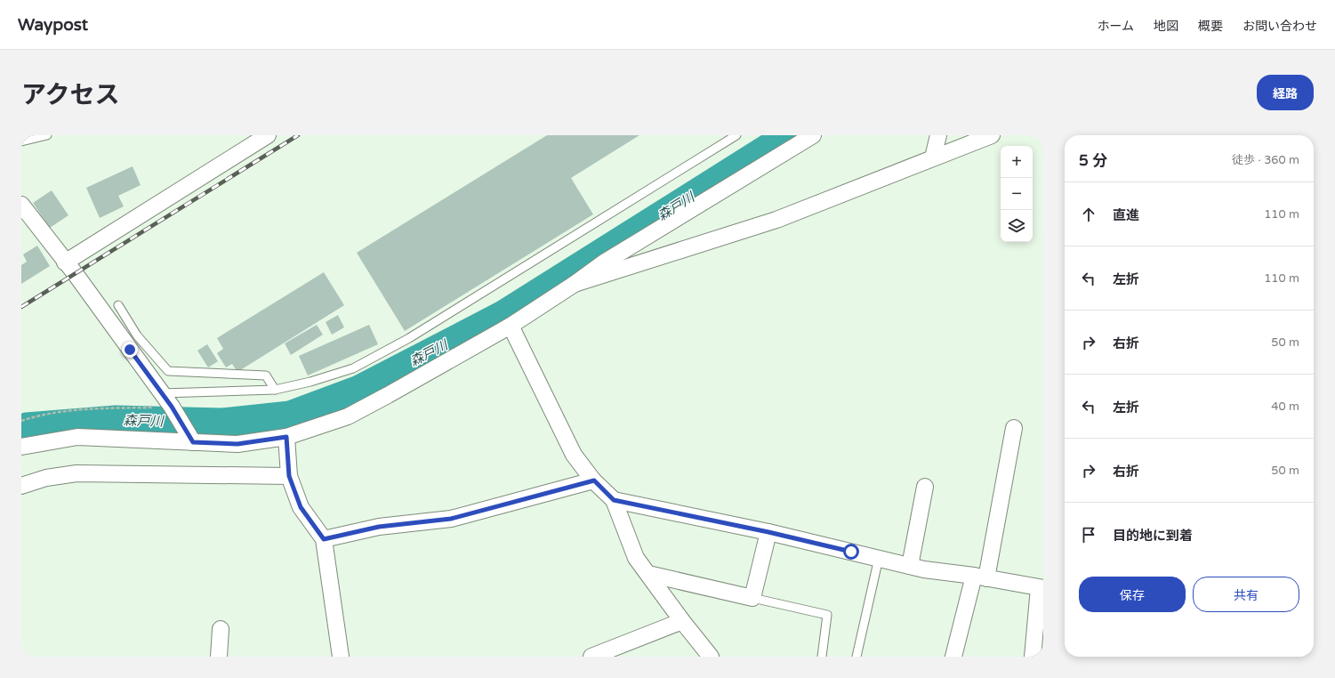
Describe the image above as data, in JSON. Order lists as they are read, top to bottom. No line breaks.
{"water":["森戸川"],"page":{"header":"Waypost","nav":["ホーム","地図","概要","お問い合わせ"],"title":"アクセス","buttons":["経路",["保存","共有"]],"heading":["5 分","徒歩 · 360 m"],"map_buttons":["+","−"],"list":[["直進","110 m"],["左折","110 m"],["右折","50 m"],["左折","40 m"],["右折","50 m"],"目的地に到着"]}}
